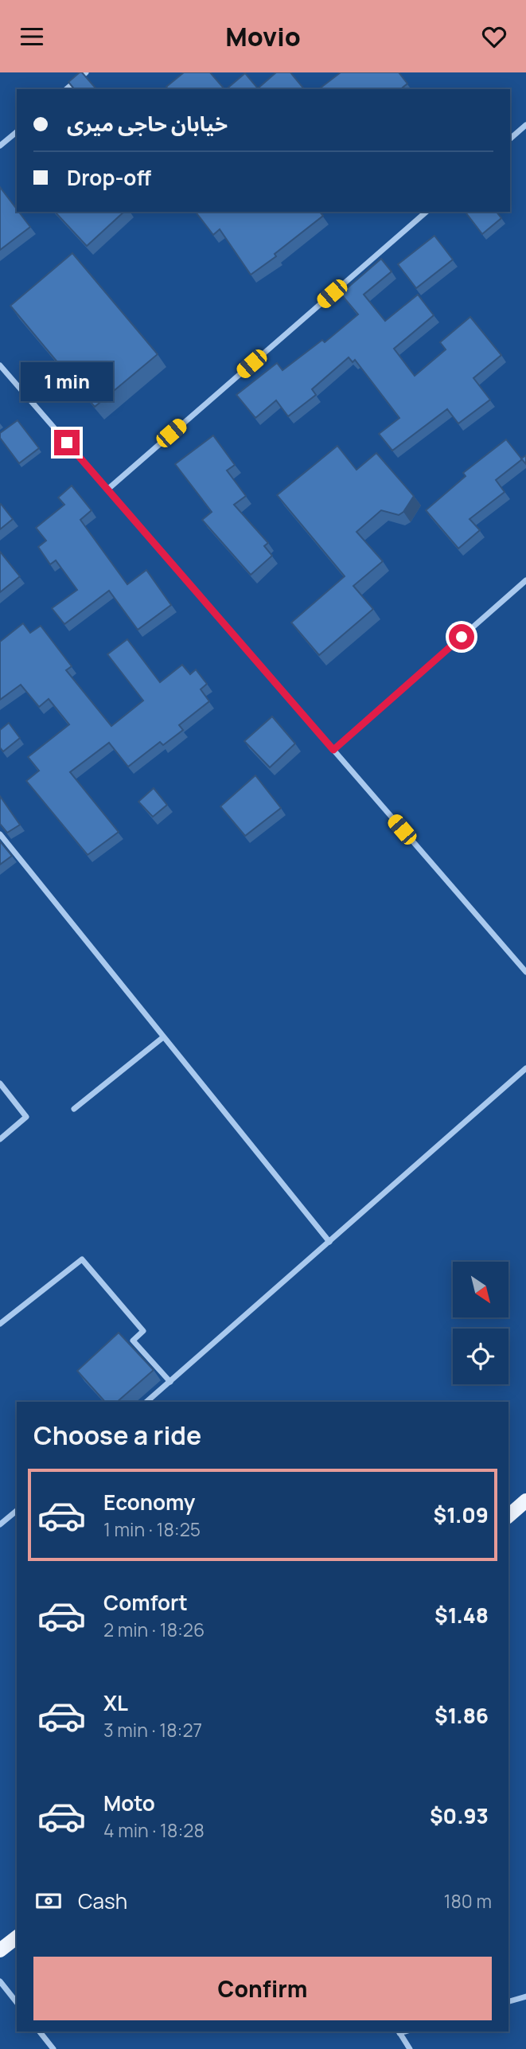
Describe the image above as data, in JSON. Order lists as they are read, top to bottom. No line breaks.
{"north":"bottom right","page":{"header":"Movio","banner":["خیابان حاجی میری","Drop-off"],"bubble":"1 min","heading":"Choose a ride","list":[{"name":"Economy","note":"1 min · 18:25","value":"$1.09"},{"name":"Comfort","note":"2 min · 18:26","value":"$1.48"},{"name":"XL","note":"3 min · 18:27","value":"$1.86"},{"name":"Moto","note":"4 min · 18:28","value":"$0.93"}],"pay":["Cash","180 m"],"buttons":"Confirm"}}
